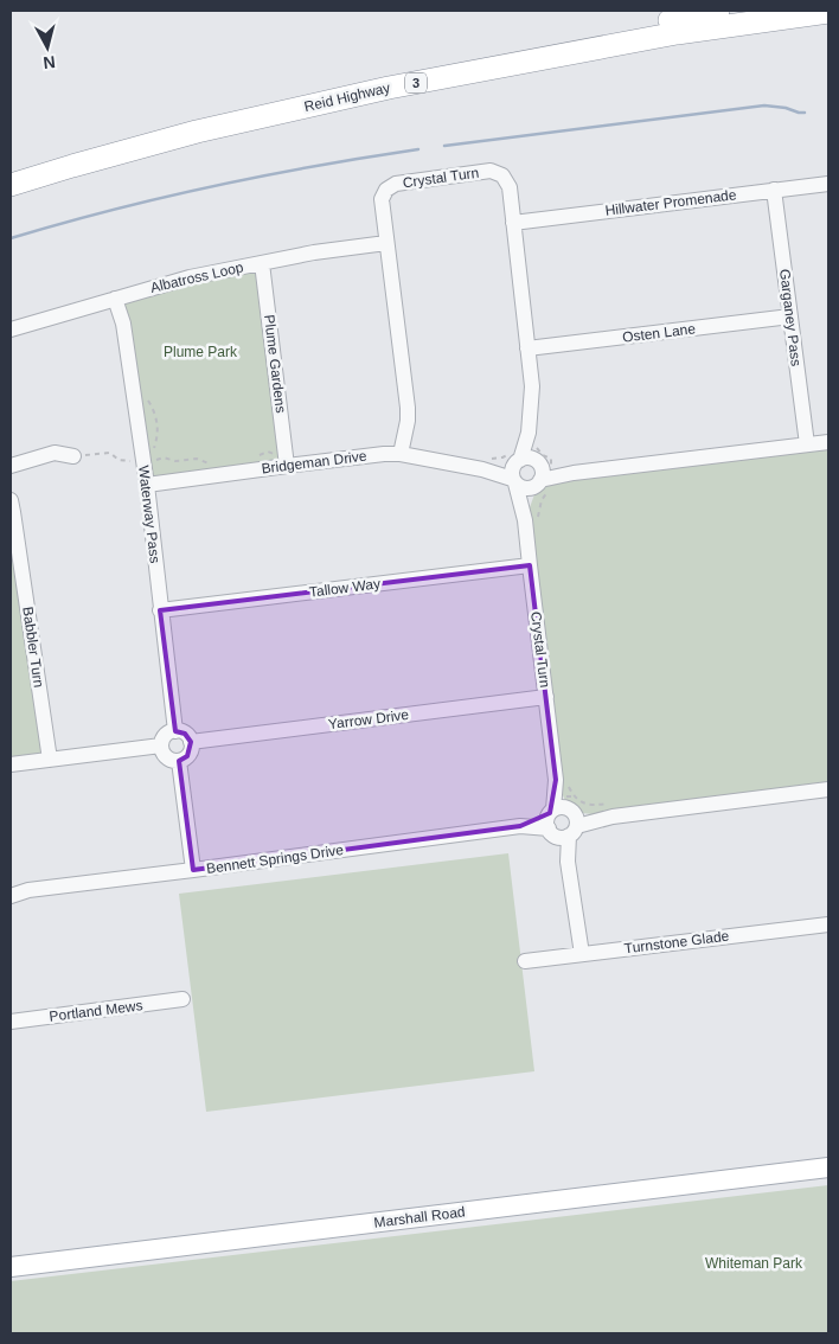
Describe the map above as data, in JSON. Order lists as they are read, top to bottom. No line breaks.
{"streets":{"highway":["3","Reid Highway"],"main road":["Marshall Road"],"street":["Crystal Turn","Hillwater Promenade","Albatross Loop","Garganey Pass","Osten Lane","Plume Gardens","Bridgeman Drive","Waterway Pass","Tallow Way","Babbler Turn","Yarrow Drive","Bennett Springs Drive","Turnstone Glade","Portland Mews"]},"crossings":[["Crystal Turn","Hillwater Promenade"],["Crystal Turn","Albatross Loop"],["Crystal Turn","Osten Lane"],["Crystal Turn","Bridgeman Drive"],["Crystal Turn","Tallow Way"],["Crystal Turn","Yarrow Drive"],["Crystal Turn","Bennett Springs Drive"],["Hillwater Promenade","Garganey Pass"],["Albatross Loop","Plume Gardens"],["Albatross Loop","Waterway Pass"],["Garganey Pass","Osten Lane"],["Garganey Pass","Bridgeman Drive"],["Plume Gardens","Bridgeman Drive"],["Bridgeman Drive","Waterway Pass"],["Waterway Pass","Tallow Way"],["Waterway Pass","Yarrow Drive"]],"parks":["Plume Park","Whiteman Park"],"north":"bottom"}
